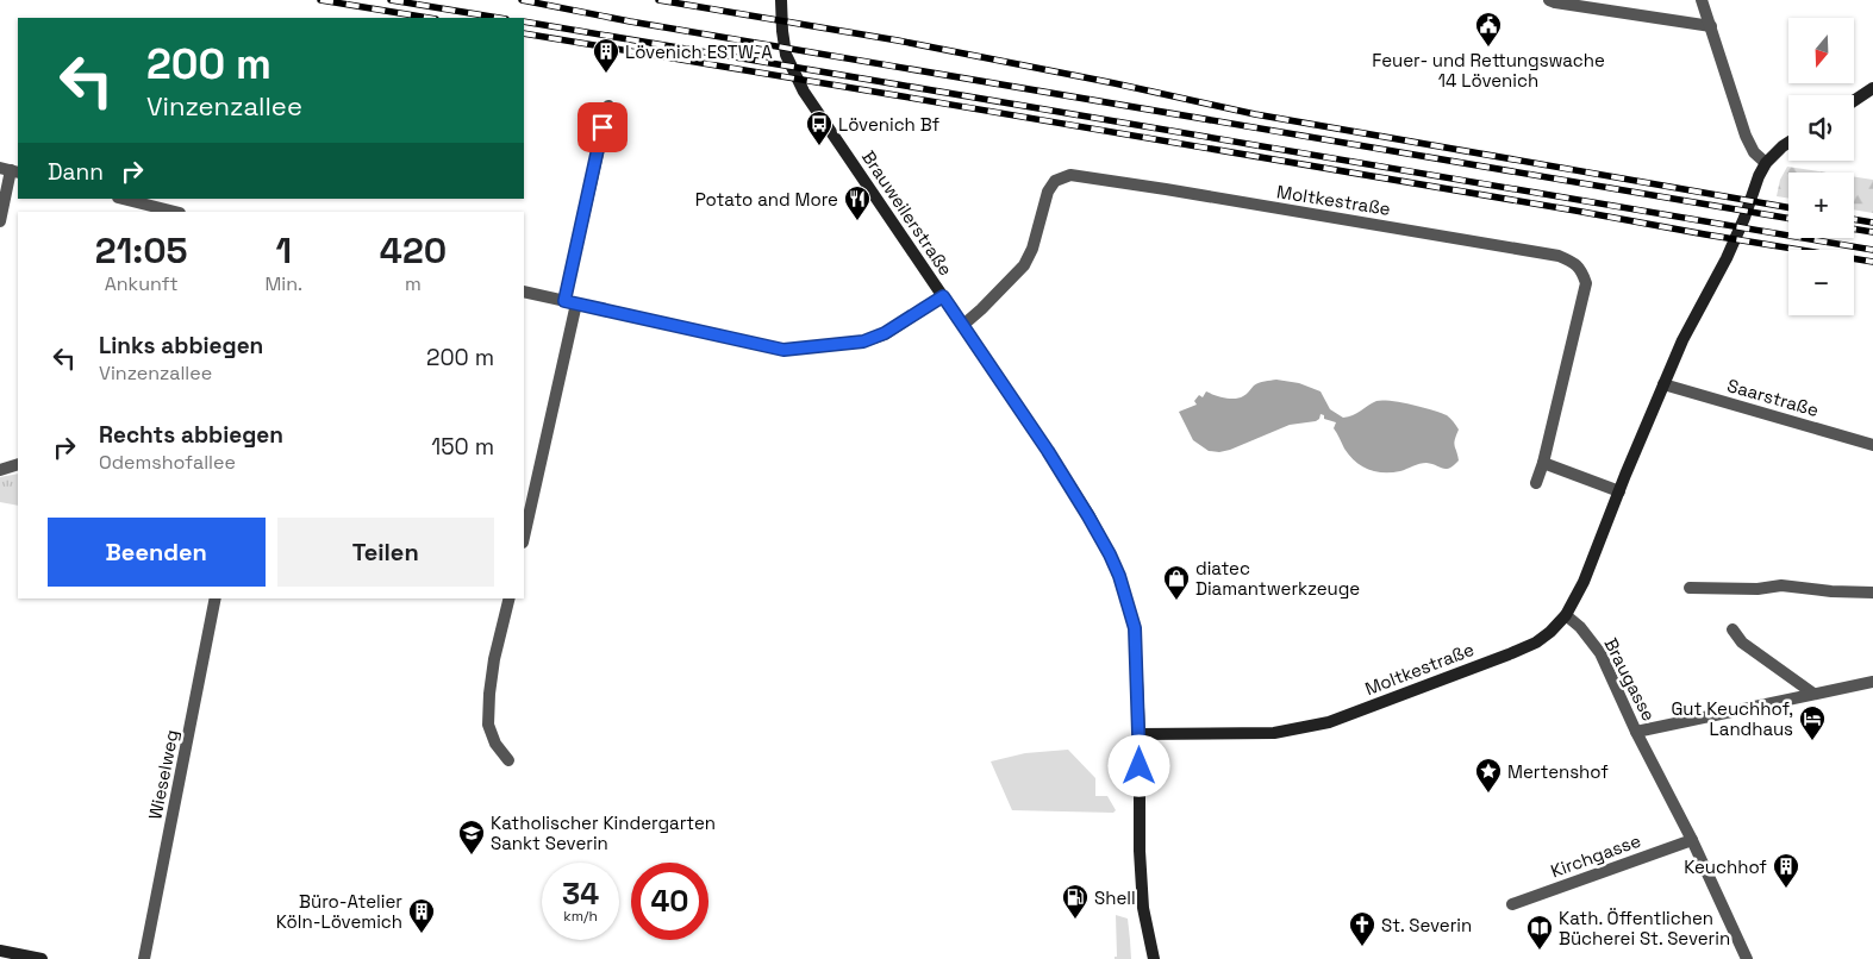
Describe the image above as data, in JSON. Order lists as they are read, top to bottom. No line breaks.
{"streets":{"street":["Moltkestraße","Brauweilerstraße","Saarstraße","Braugasse","Wieselweg","Kirchgasse"]},"crossings":[["Moltkestraße","Brauweilerstraße"],["Moltkestraße","Saarstraße"],["Moltkestraße","Braugasse"],["Braugasse","Kirchgasse"]],"places":{"public building":["Feuer- und Rettungswache 14 Lövenich"],"building":["Lövenich ESTW-A","Keuchhof","Büro-Atelier Köln-Lövemich"],"bus stop":["Lövenich Bf"],"restaurant":["Potato and More"],"shop":["diatec Diamantwerkzeuge"],"hotel":["Gut Keuchhof, Landhaus"],"place":["Mertenshof"],"school or university":["Katholischer Kindergarten Sankt Severin"],"fuel station":["Shell"],"church":["St. Severin"],"library":["Kath. Öffentlichen Bücherei St. Severin"]},"north":"bottom","page":{"map_buttons":["+","−"],"turn":["200 m","Vinzenzallee"],"then":"Dann","eta":["21:05","Ankunft","1","Min.","420","m"],"list":[{"name":"Links abbiegen","note":"Vinzenzallee","value":"200 m"},{"name":"Rechts abbiegen","note":"Odemshofallee","value":"150 m"}],"buttons":["Beenden","Teilen"],"speed":"34 km/h","limit":"40"}}
